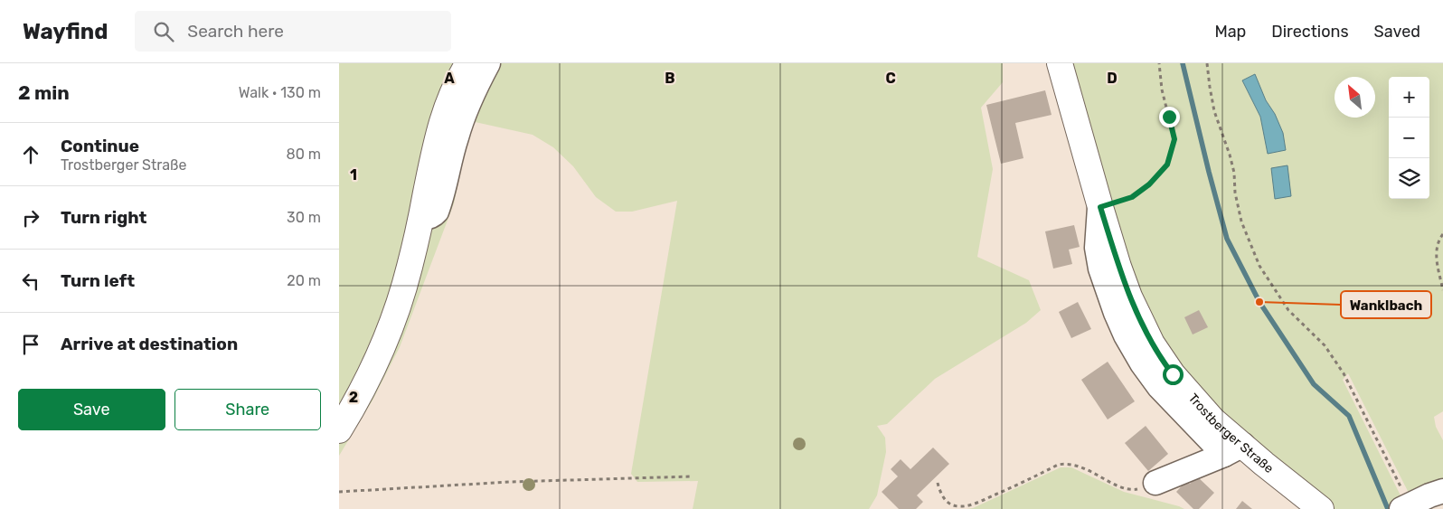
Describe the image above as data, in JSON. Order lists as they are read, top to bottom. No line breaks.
{"streets":{"main road":["Trostberger Straße"]},"places":["Wanklbach"],"north":"top left","page":{"header":"Wayfind","search":"Search here","nav":["Map","Directions","Saved"],"heading":["2 min","Walk · 130 m"],"map_buttons":["+","−"],"list":[["Continue","Trostberger Straße","80 m"],["Turn right","30 m"],["Turn left","20 m"],"Arrive at destination"],"buttons":["Save","Share"]},"grid":{"columns":["A","B","C","D"],"rows":["1","2"]}}
